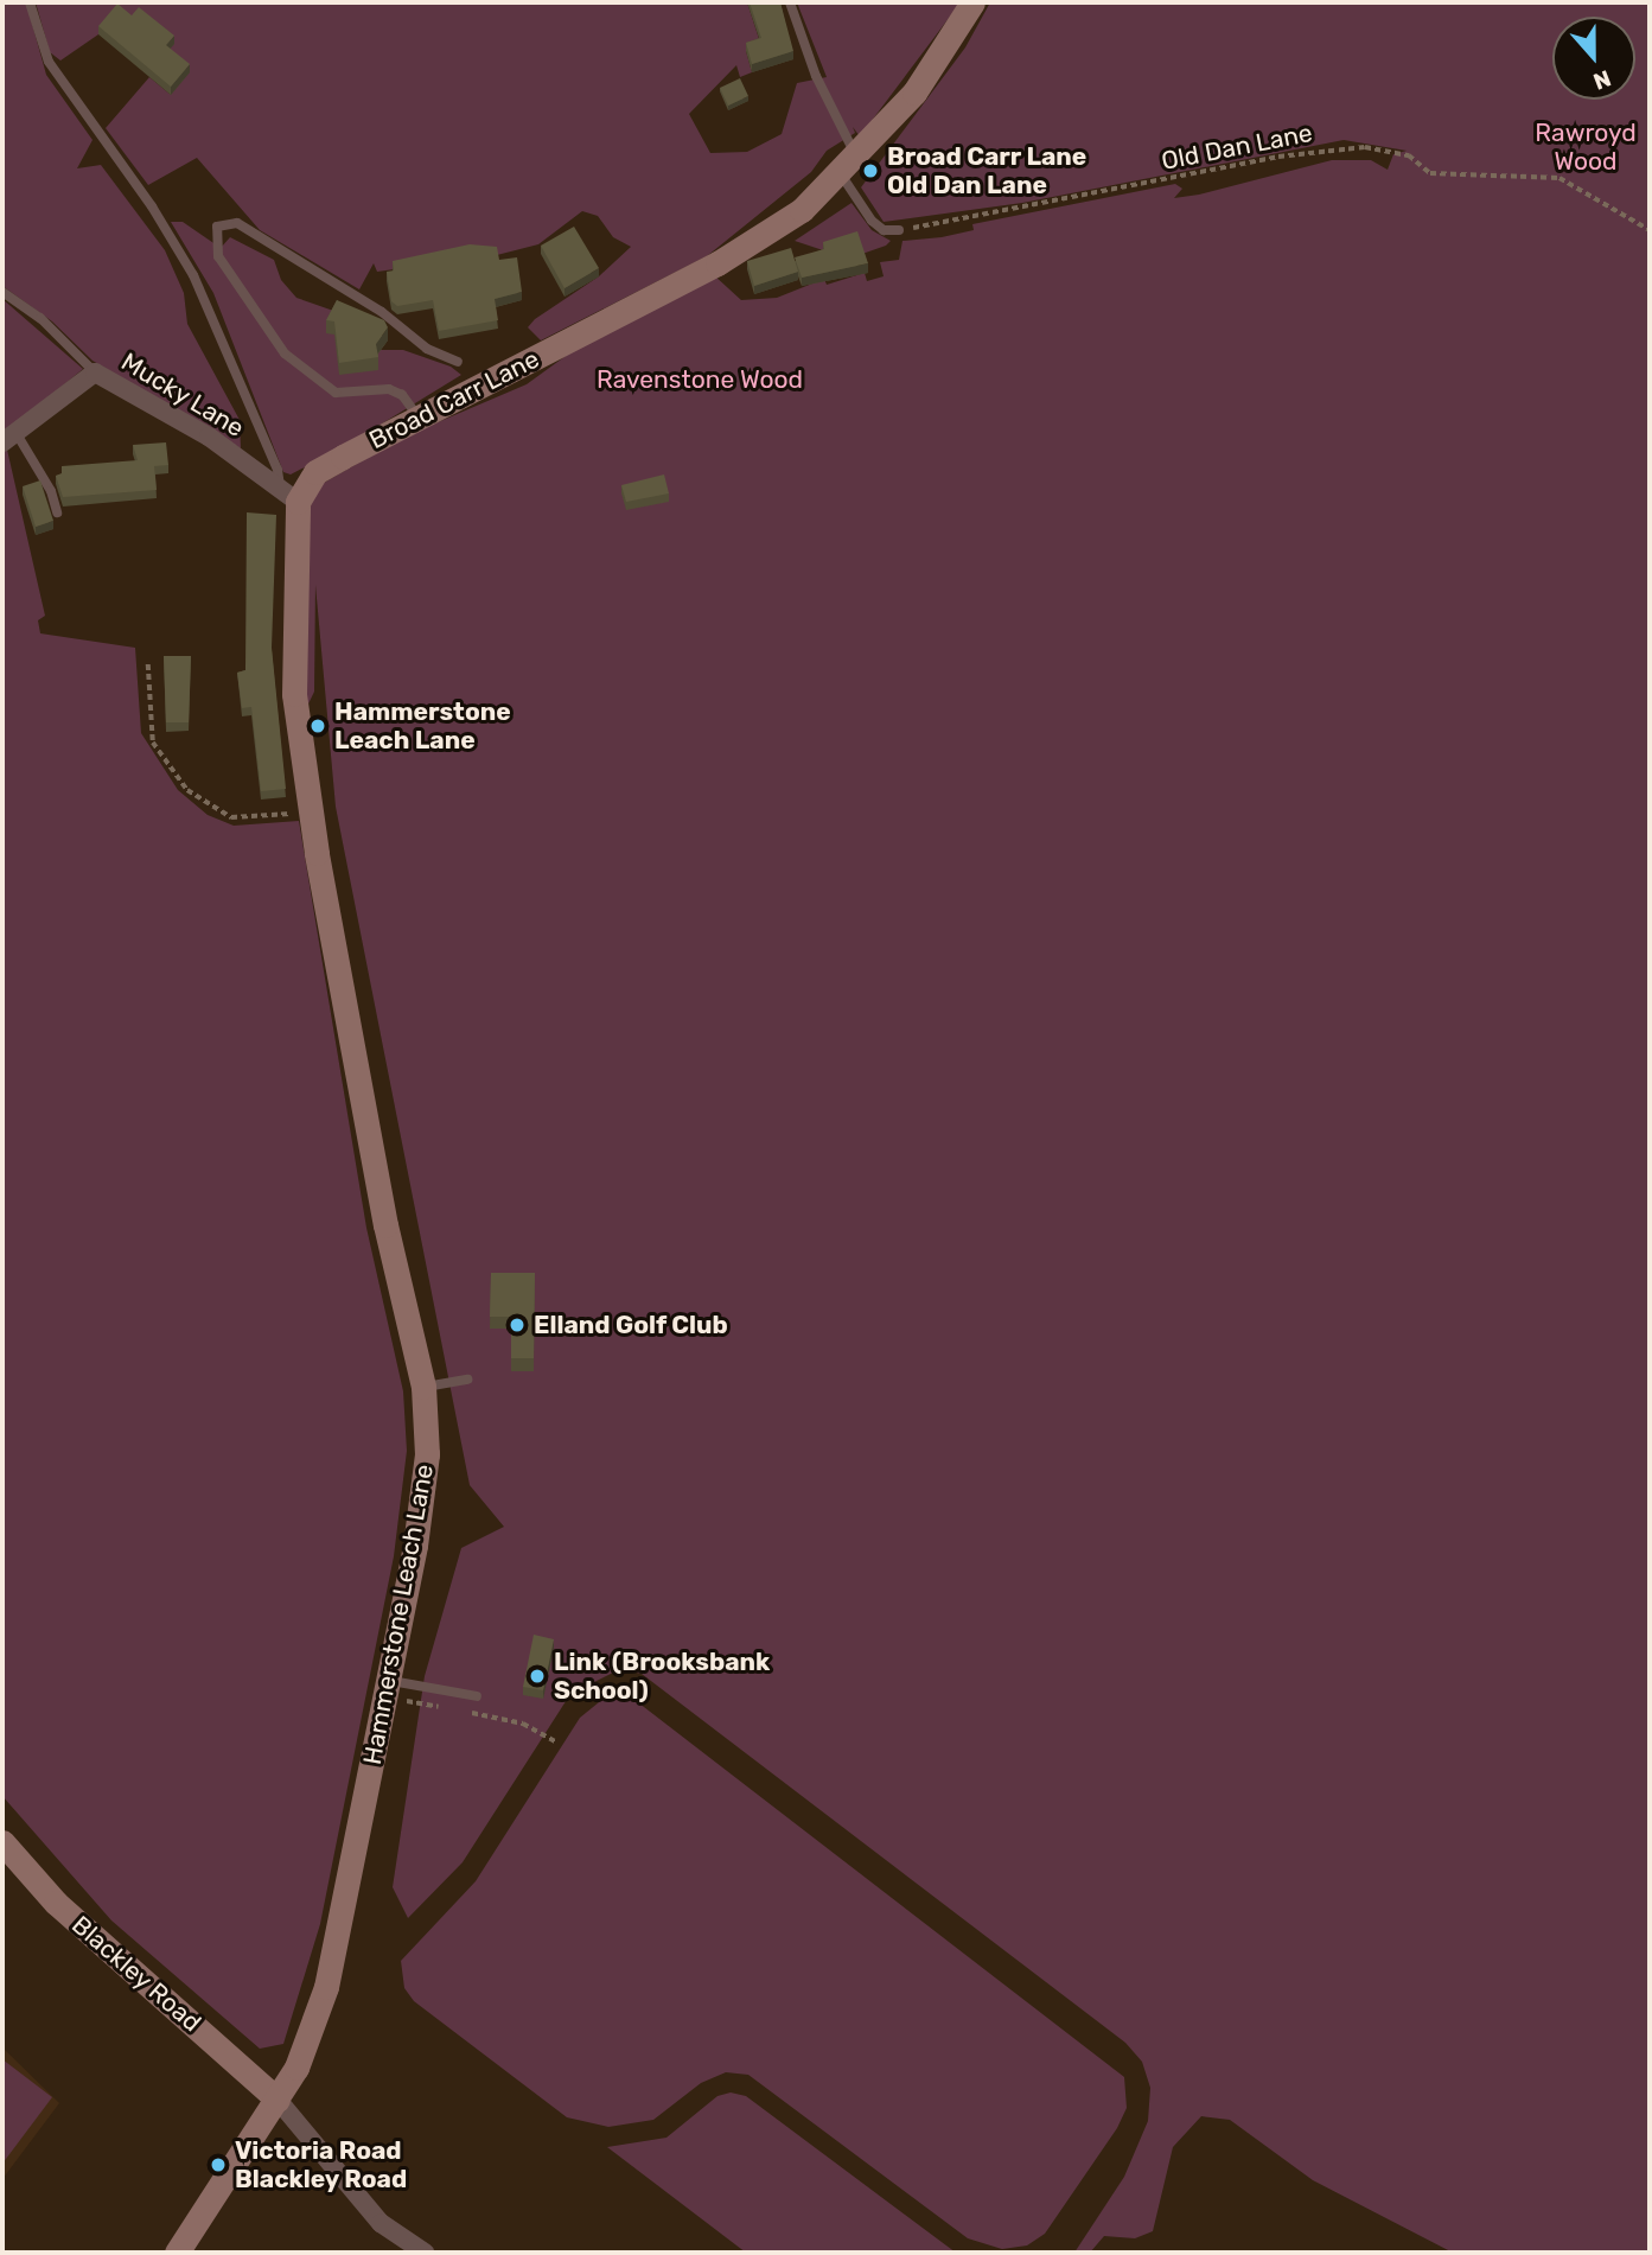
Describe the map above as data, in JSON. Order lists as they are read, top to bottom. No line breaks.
{"streets":{"street":["Mucky Lane","Broad Carr Lane","Hammerstone Leach Lane","Blackley Road"],"path":["Old Dan Lane"]},"crossings":[["Mucky Lane","Broad Carr Lane"],["Hammerstone Leach Lane","Blackley Road"]],"parks":["Rawroyd Wood","Ravenstone Wood"],"places":["Broad Carr Lane Old Dan Lane","Hammerstone Leach Lane","Elland Golf Club","Link (Brooksbank School)","Victoria Road Blackley Road"],"north":"bottom"}
